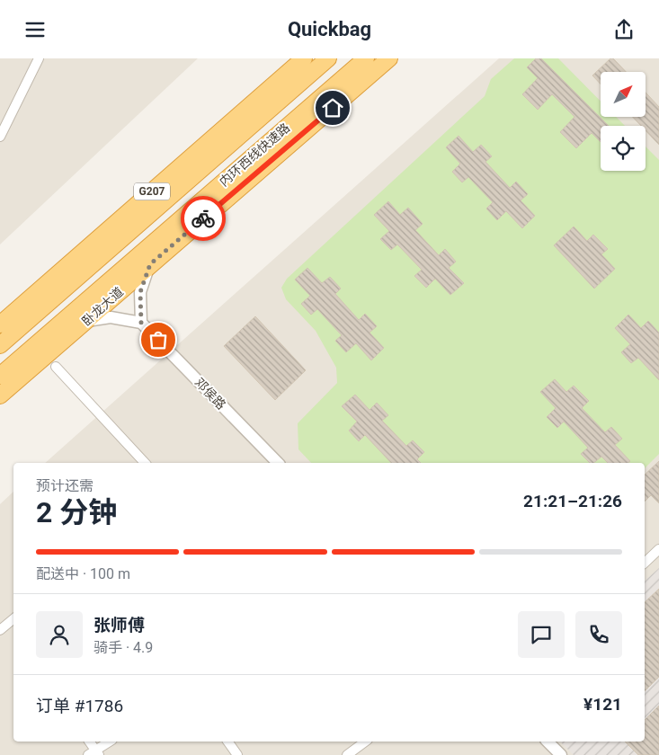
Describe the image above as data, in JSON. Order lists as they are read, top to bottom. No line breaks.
{"streets":{"highway":["内环西线快速路","G207","卧龙大道"],"street":["邓侯路"]},"north":"top right","page":{"header":"Quickbag","heading":["2 分钟","预计还需","21:21–21:26"],"panel":["张师傅","骑手 · 4.9","订单 #1786","¥121"],"bar":"配送中 · 100 m"}}
